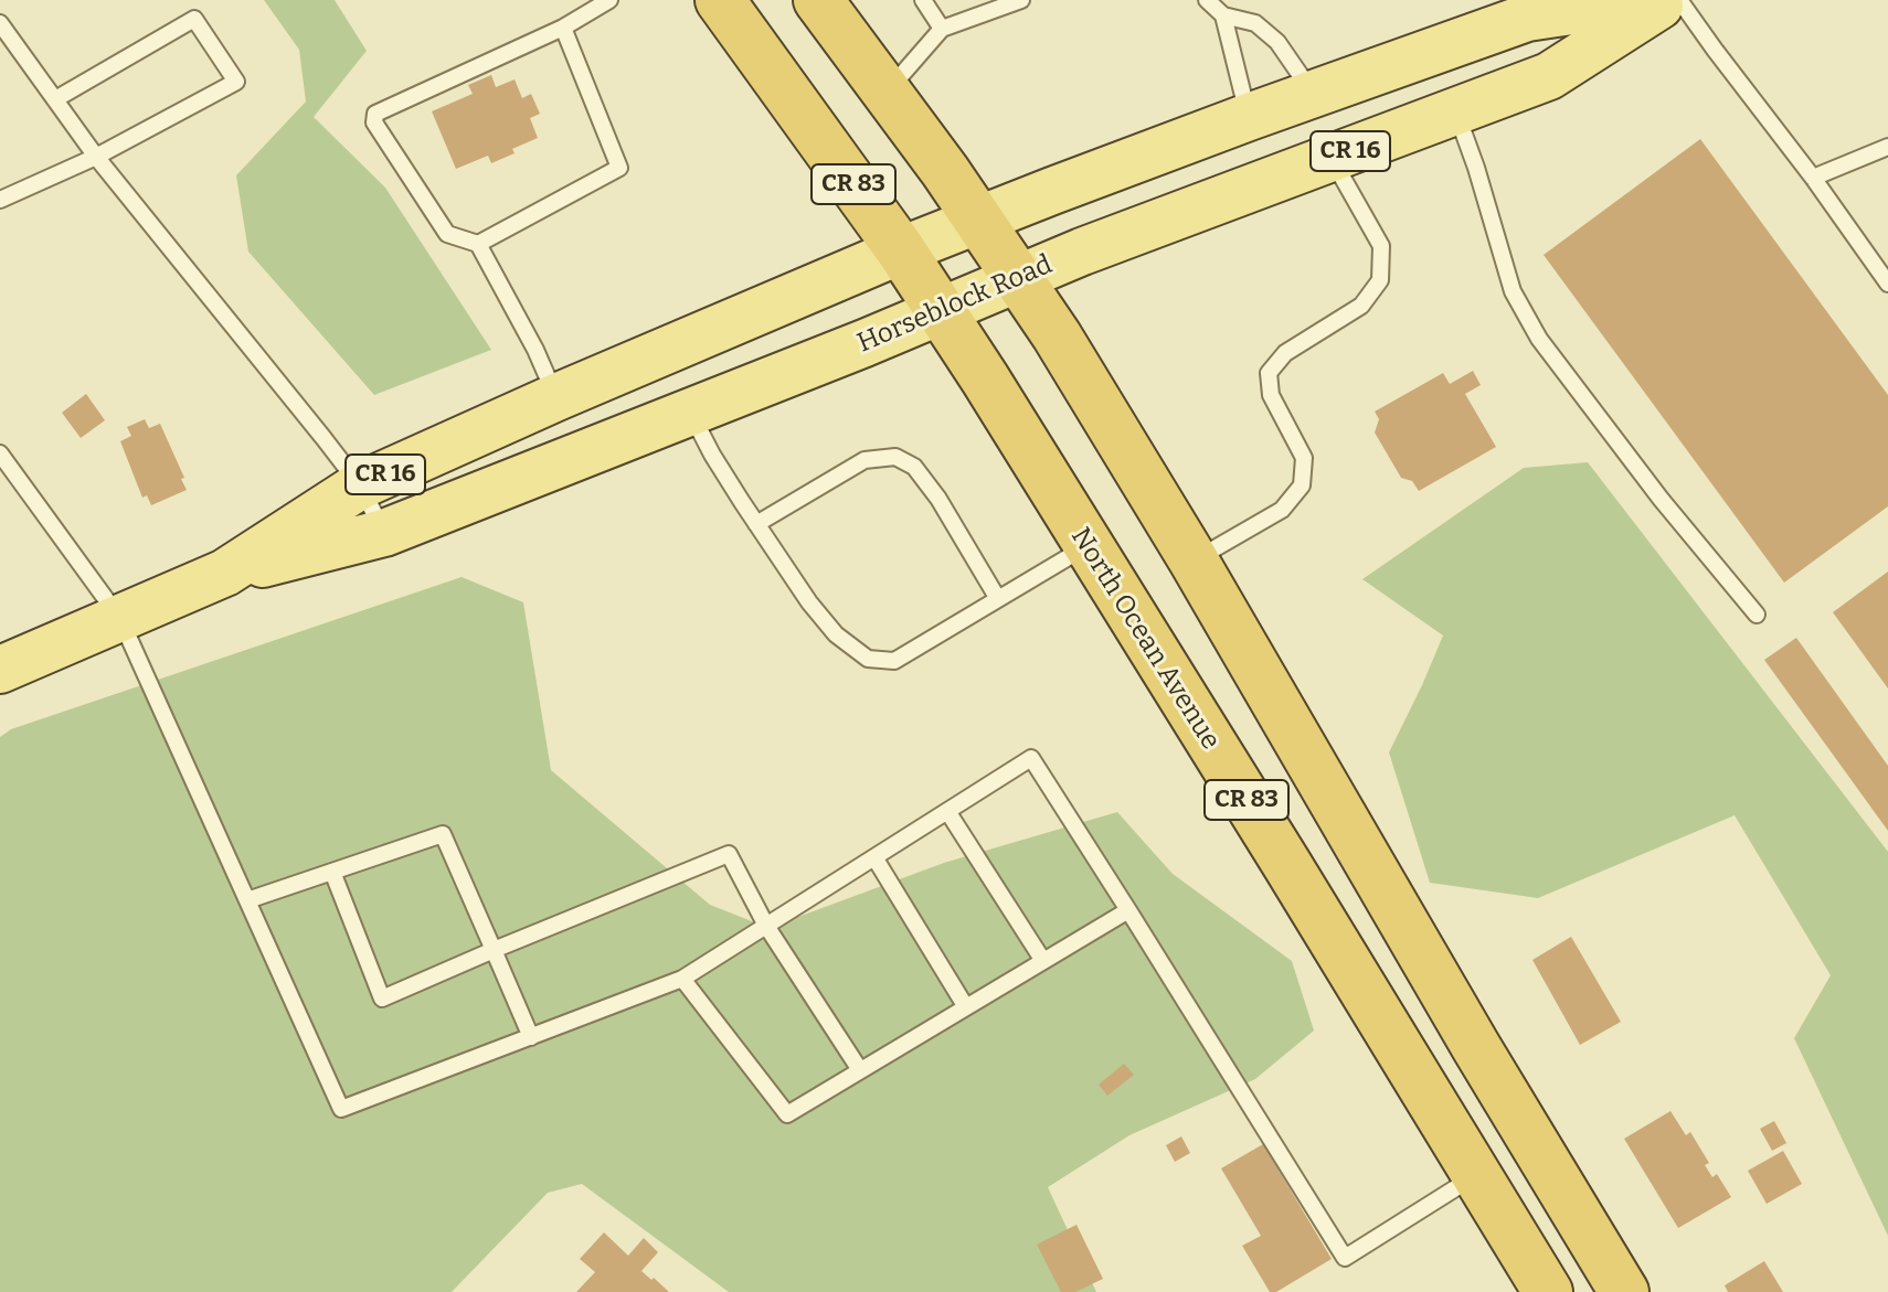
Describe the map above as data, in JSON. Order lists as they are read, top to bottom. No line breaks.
{"streets":{"highway":["CR 83","North Ocean Avenue"],"main road":["CR 16","Horseblock Road"]},"crossings":[["CR 83","Horseblock Road"],["Horseblock Road","North Ocean Avenue"]]}
